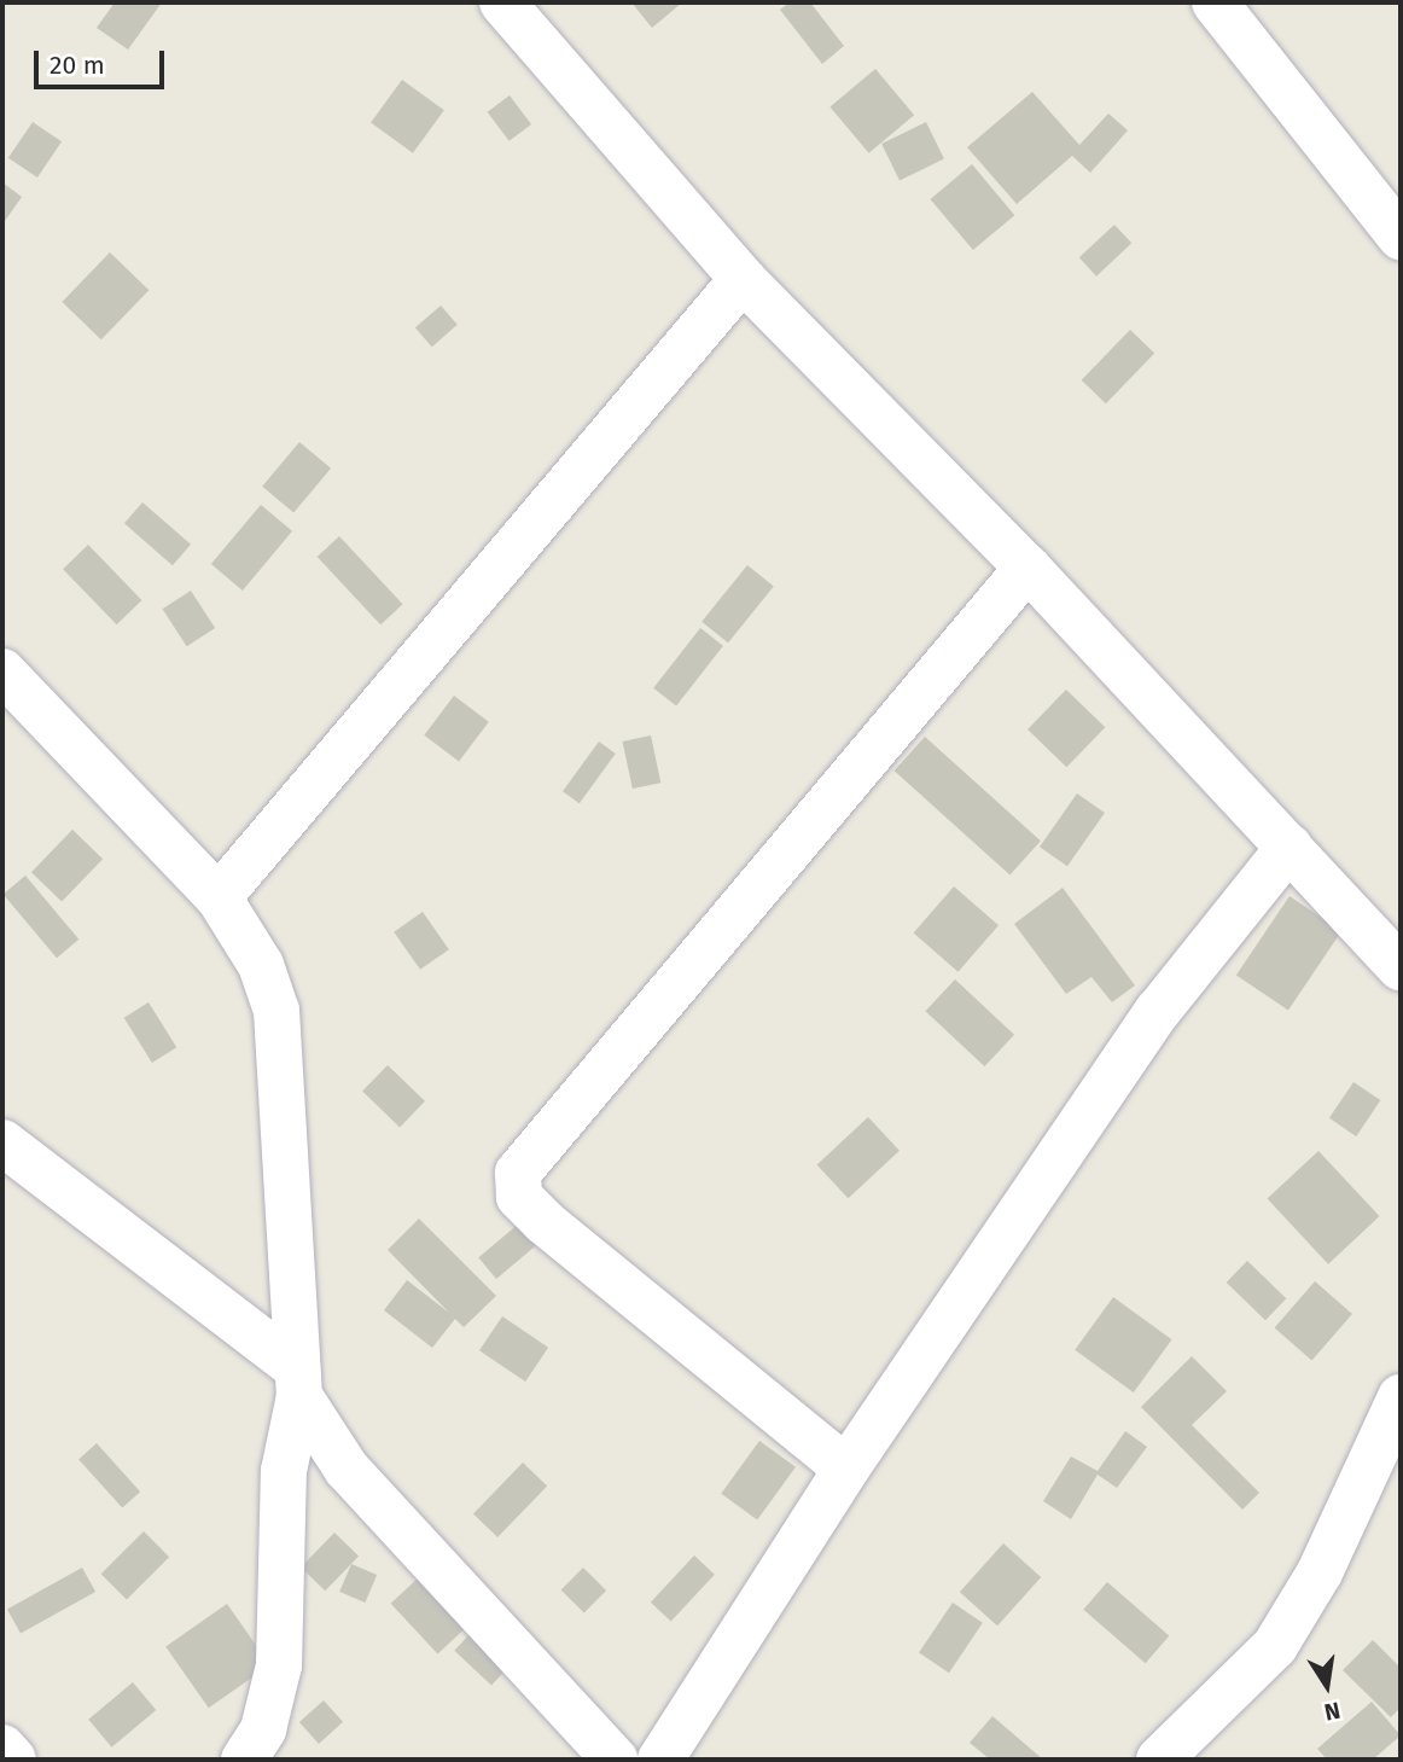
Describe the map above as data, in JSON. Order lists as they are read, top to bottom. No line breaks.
{"scale_bar":"20 m","north":"bottom"}
